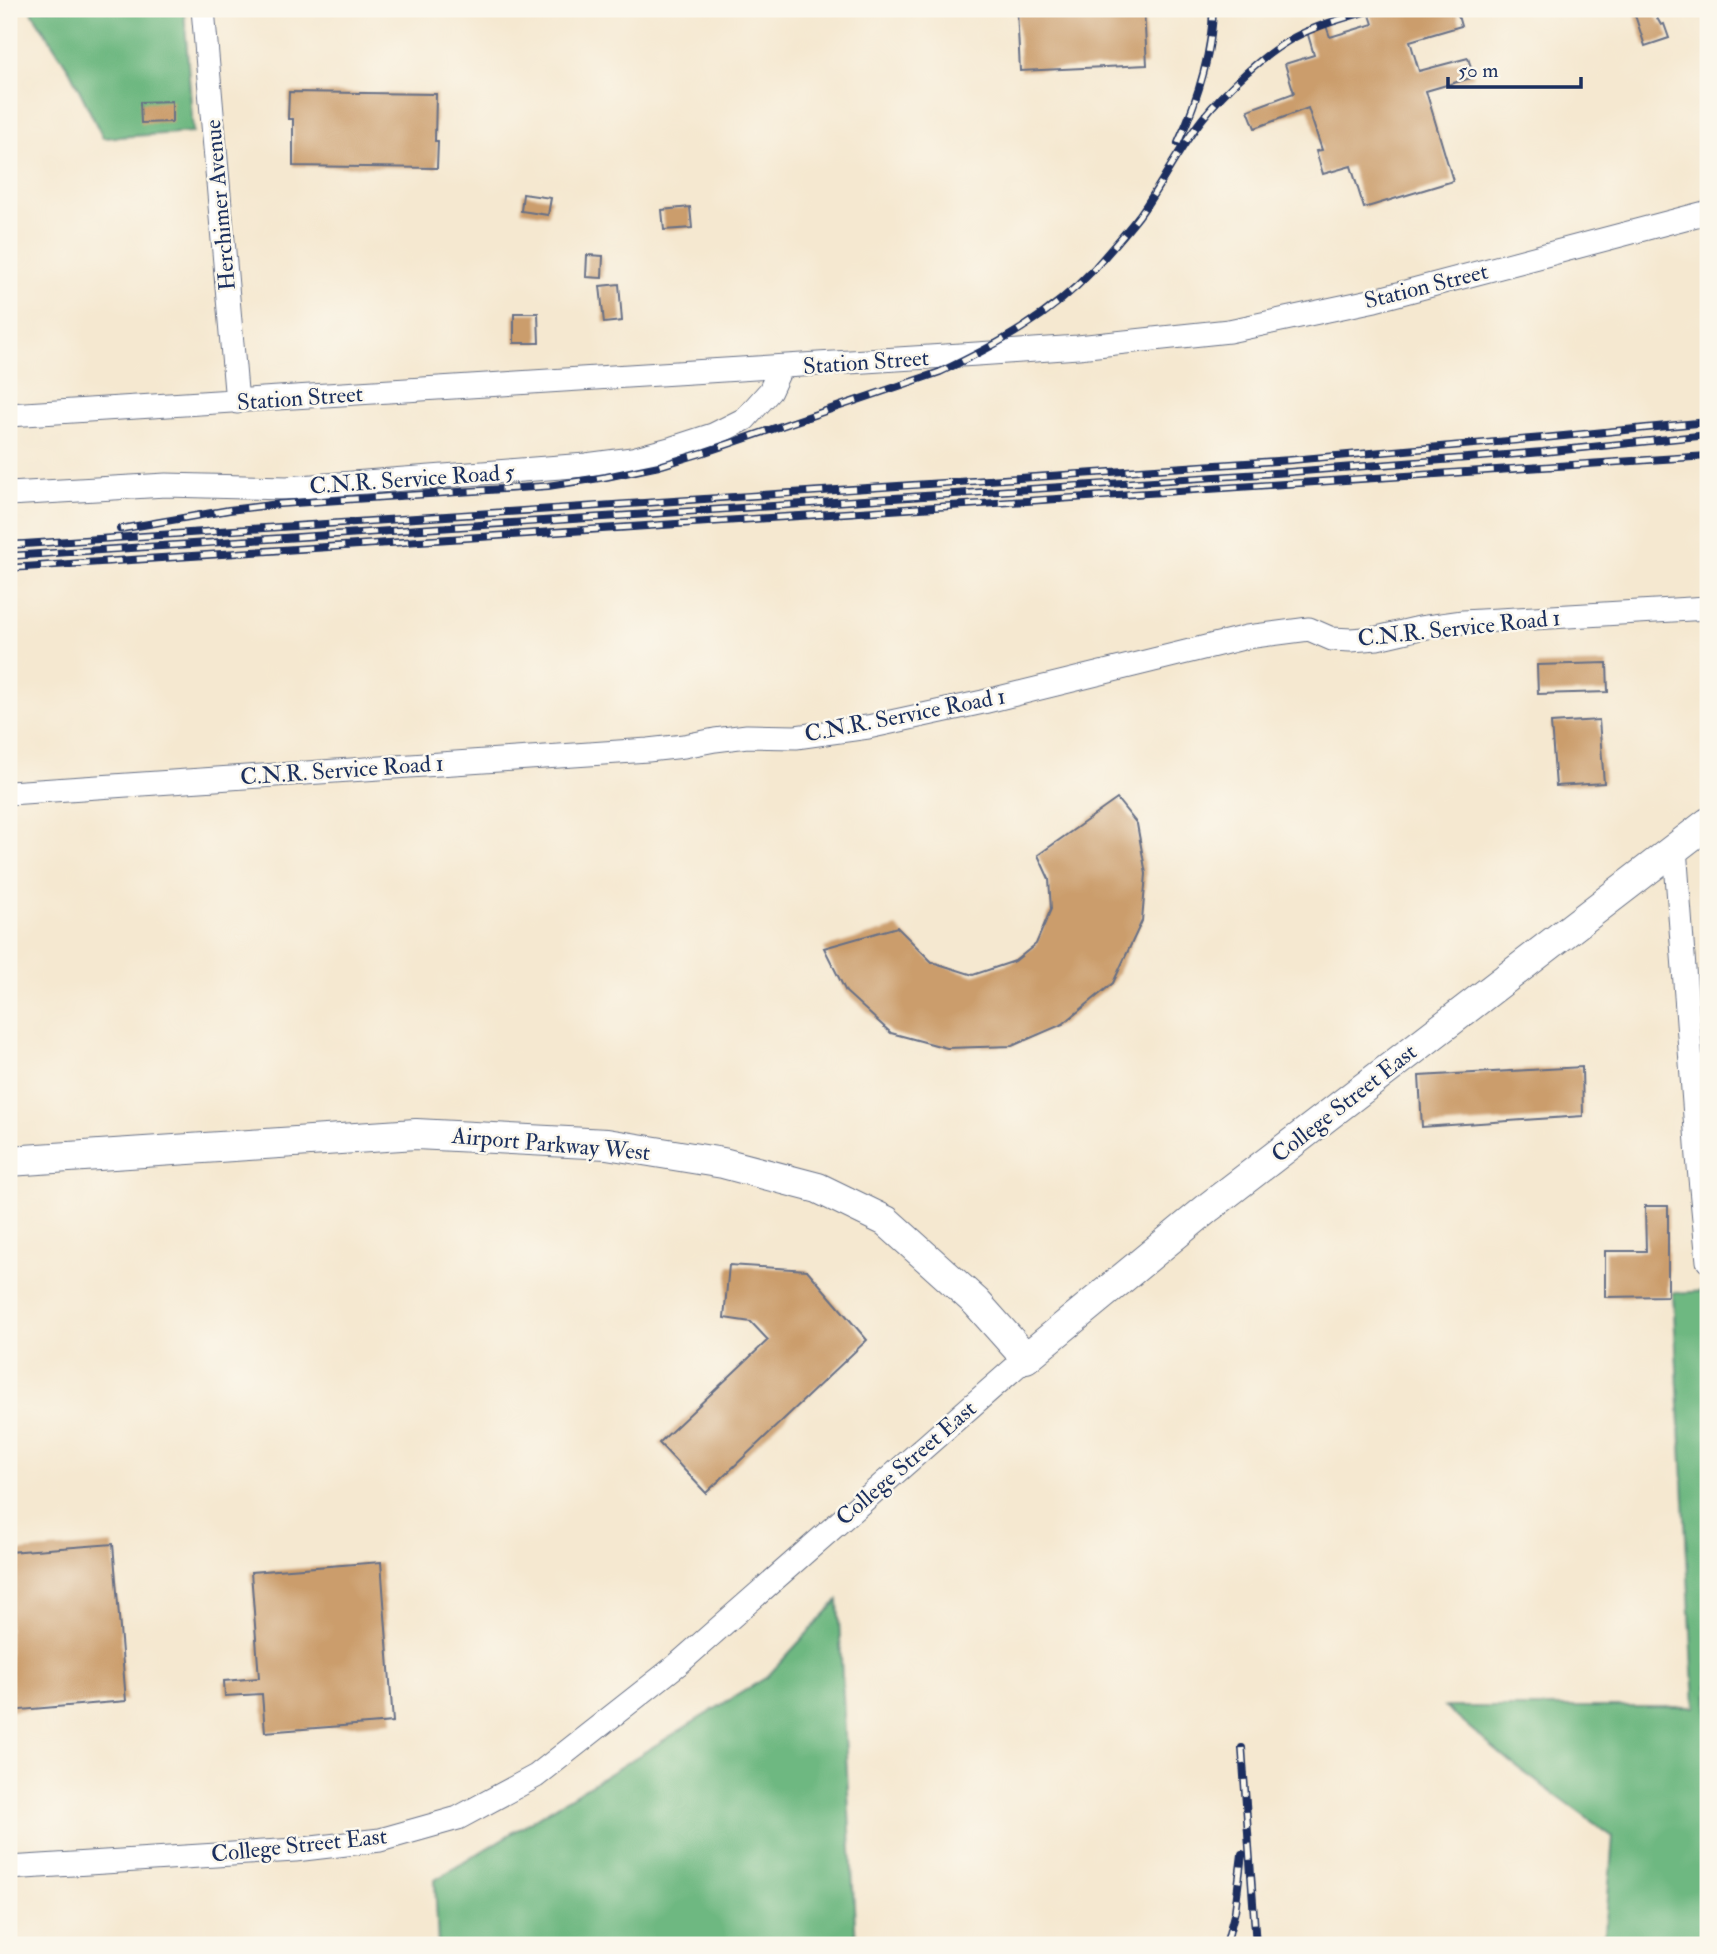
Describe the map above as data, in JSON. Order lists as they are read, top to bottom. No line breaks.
{"streets":{"main road":["College Street East","Airport Parkway West"],"street":["Herchimer Avenue","Station Street","C.N.R. Service Road 5","C.N.R. Service Road 1"]},"crossings":[["Herchimer Avenue","Station Street"],["Station Street","C.N.R. Service Road 5"],["College Street East","Airport Parkway West"]],"scale_bar":"50 m"}
